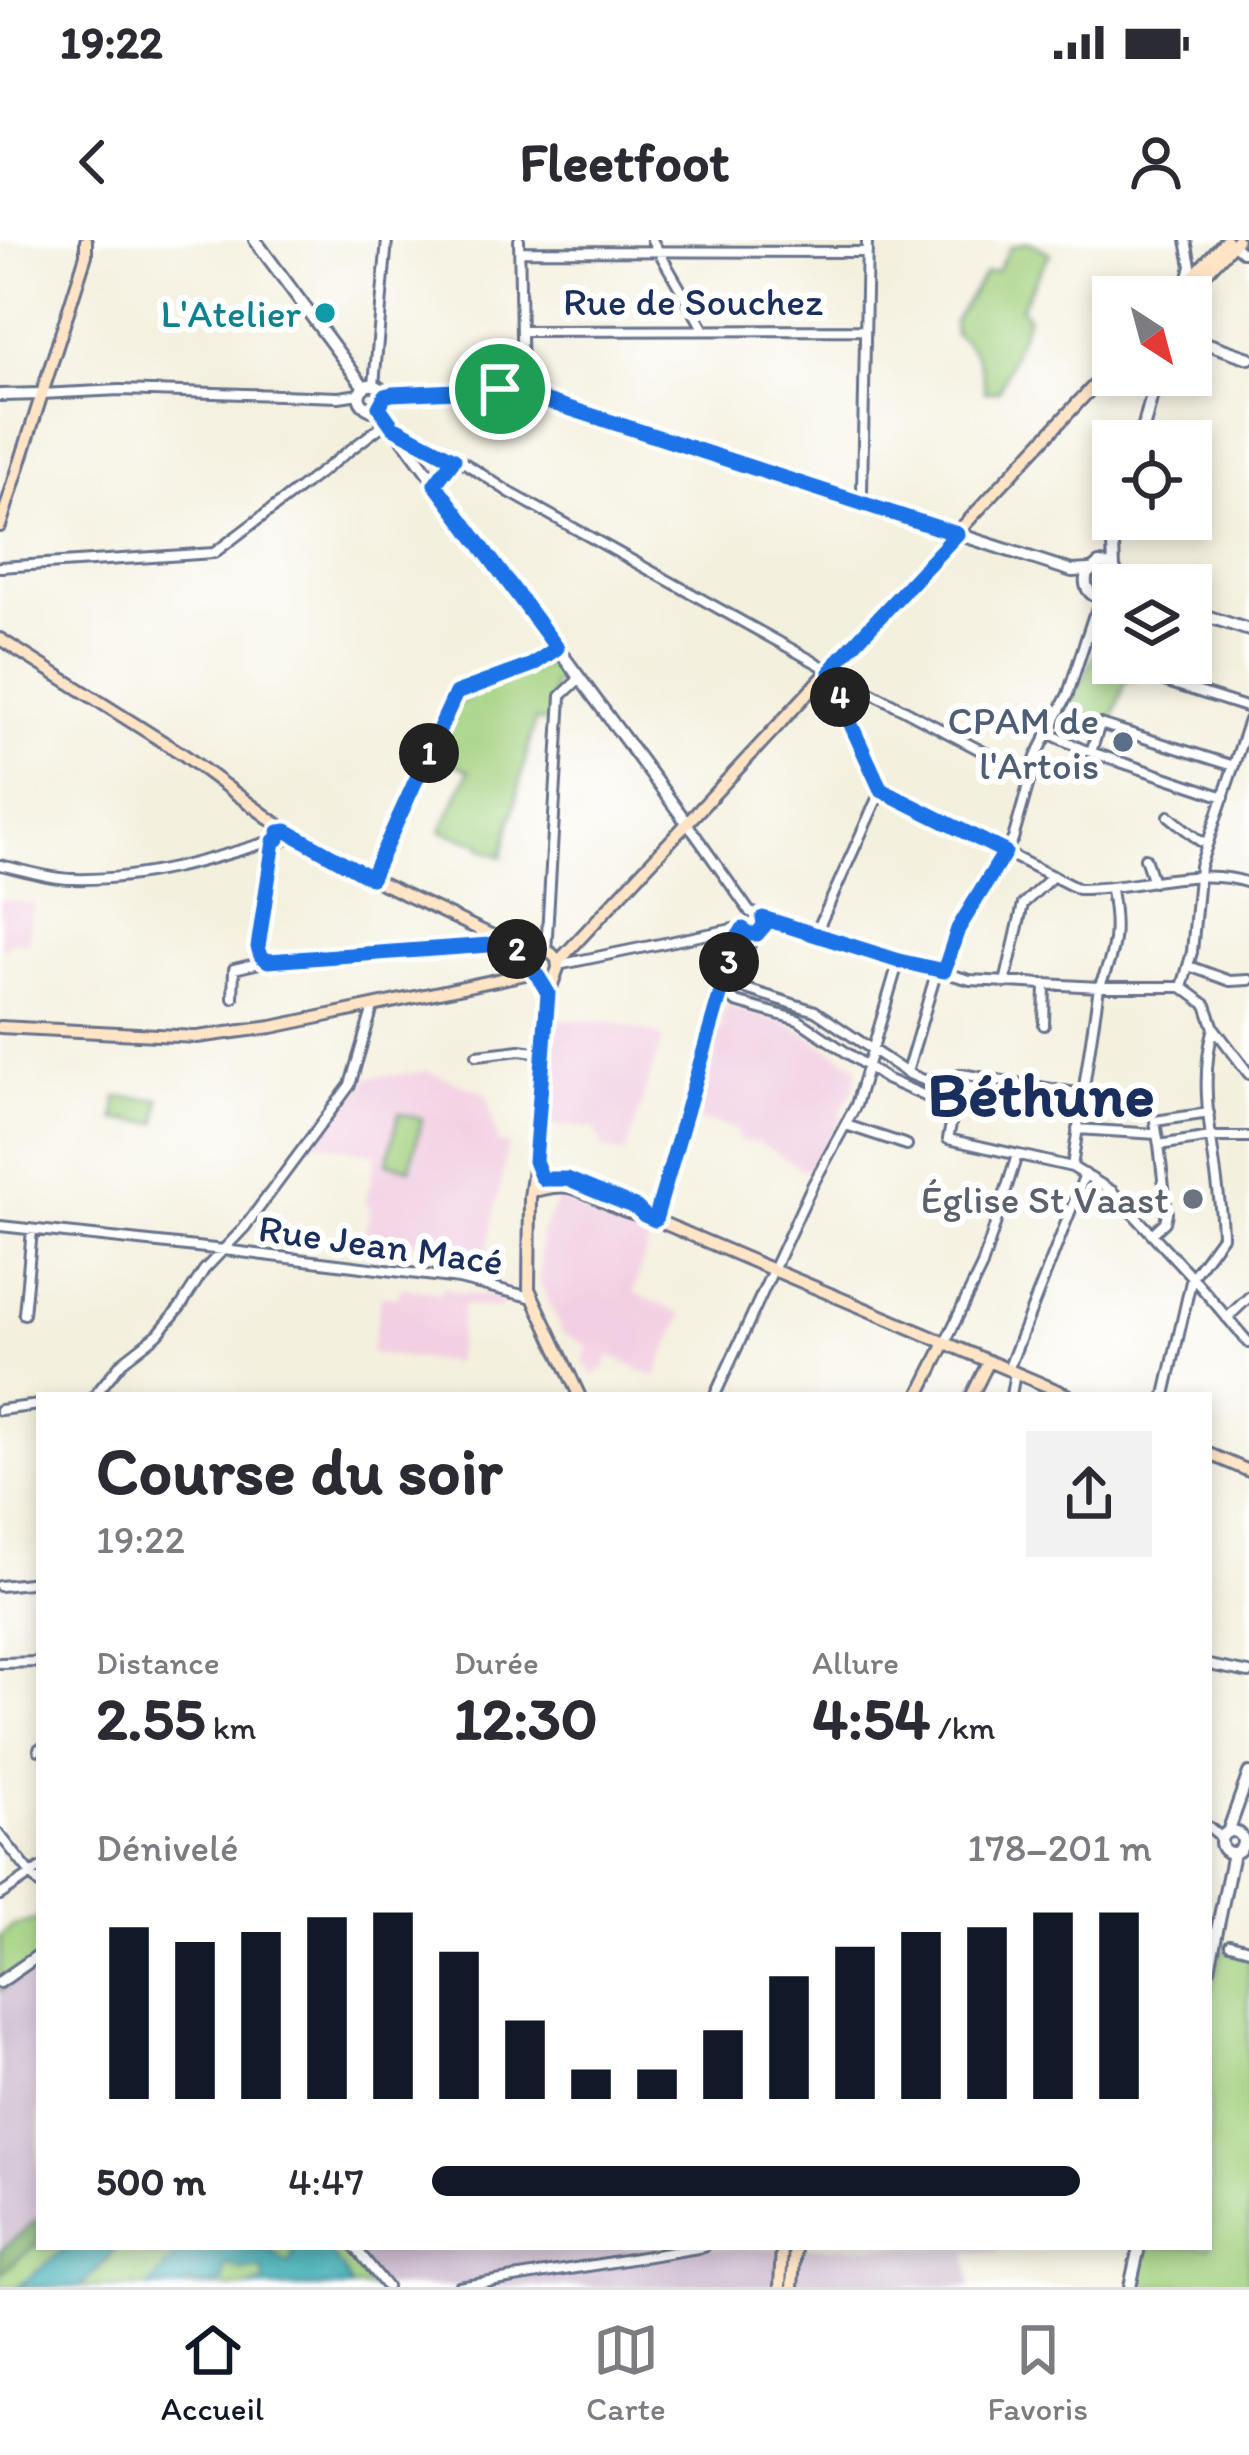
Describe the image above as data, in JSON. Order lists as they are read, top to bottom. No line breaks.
{"streets":{"street":["Rue de Souchez","Rue Jean Macé"]},"districts":["Béthune"],"places":["L'Atelier","CPAM de l'Artois","Église St Vaast"],"north":"bottom right","page":{"status":"19:22","header":"Fleetfoot","pins":["4","1","2","3"],"heading":["Course du soir","19:22"],"stats":[["Distance","2.55 km"],["Durée","12:30"],["Allure","4:54 /km"]],"chart":["Dénivelé","178–201 m"],"list":[{"name":"500 m","note":"4:47"}],"tabs":["Accueil","Carte","Favoris"]}}
